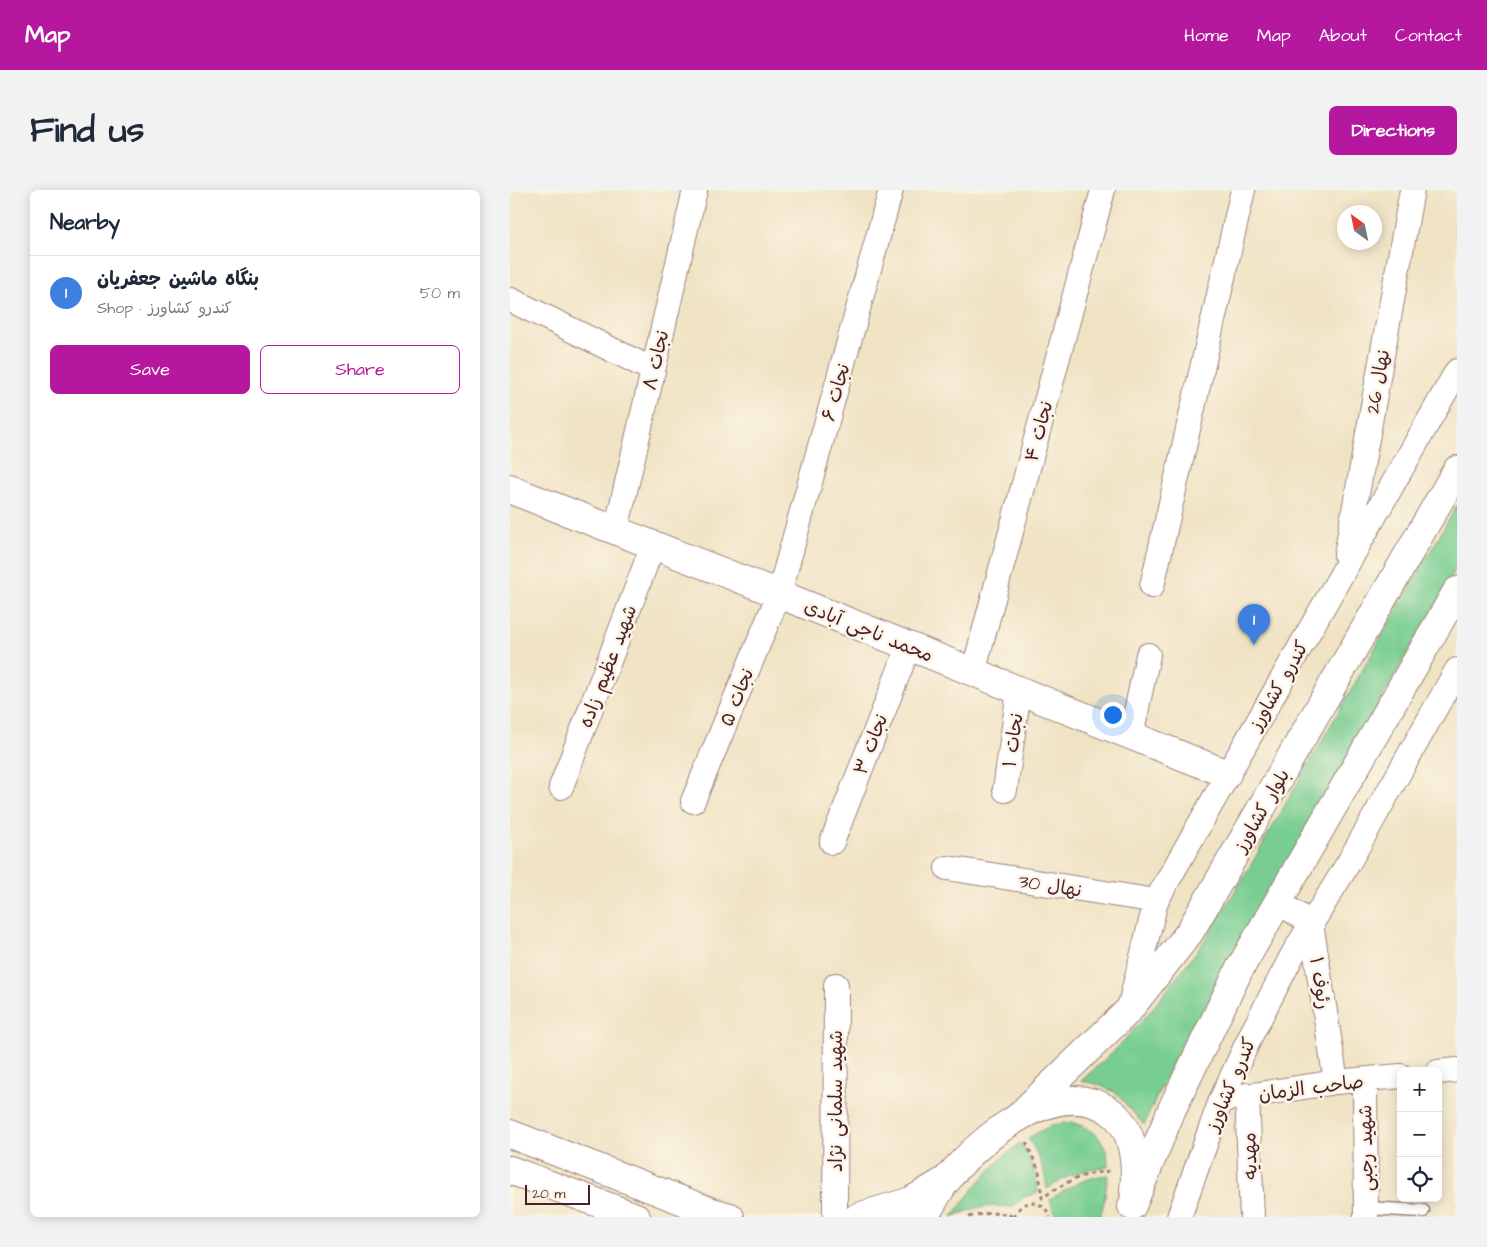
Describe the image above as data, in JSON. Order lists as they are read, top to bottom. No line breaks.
{"streets":{"main road":["محمد ناجی آبادی","بلوار کشاورز"],"street":["نجات ۸","نهال 26","نجات ۶","نجات ۴","شهید عظیم زاده","کندرو کشاورز","نجات ۵","نجات ۱","نجات ۳","نهال 30","رئوف ۱","صاحب الزمان","شهید سلمانی نژاد","شهید رجبی","مهدیه"]},"crossings":[["نجات ۸","محمد ناجی آبادی"],["نهال 26","کندرو کشاورز"],["نجات ۶","محمد ناجی آبادی"],["نجات ۶","نجات ۵"],["نجات ۴","محمد ناجی آبادی"],["محمد ناجی آبادی","شهید عظیم زاده"],["محمد ناجی آبادی","کندرو کشاورز"],["محمد ناجی آبادی","نجات ۵"],["محمد ناجی آبادی","نجات ۱"],["محمد ناجی آبادی","نجات ۳"],["کندرو کشاورز","بلوار کشاورز"],["کندرو کشاورز","نهال 30"],["کندرو کشاورز","رئوف ۱"],["کندرو کشاورز","صاحب الزمان"],["رئوف ۱","صاحب الزمان"],["صاحب الزمان","شهید رجبی"],["صاحب الزمان","مهدیه"]],"scale_bar":"20 m","north":"top left","page":{"header":"Map","nav":["Home","Map","About","Contact"],"title":"Find us","buttons":["Directions",["Save","Share"]],"heading":"Nearby","list":[{"mark":"1","name":"بنگاه ماشین جعفریان","note":"Shop · کندرو کشاورز","value":"50 m"}],"pins":"1","map_buttons":["+","−"],"scale":"20 m"}}
